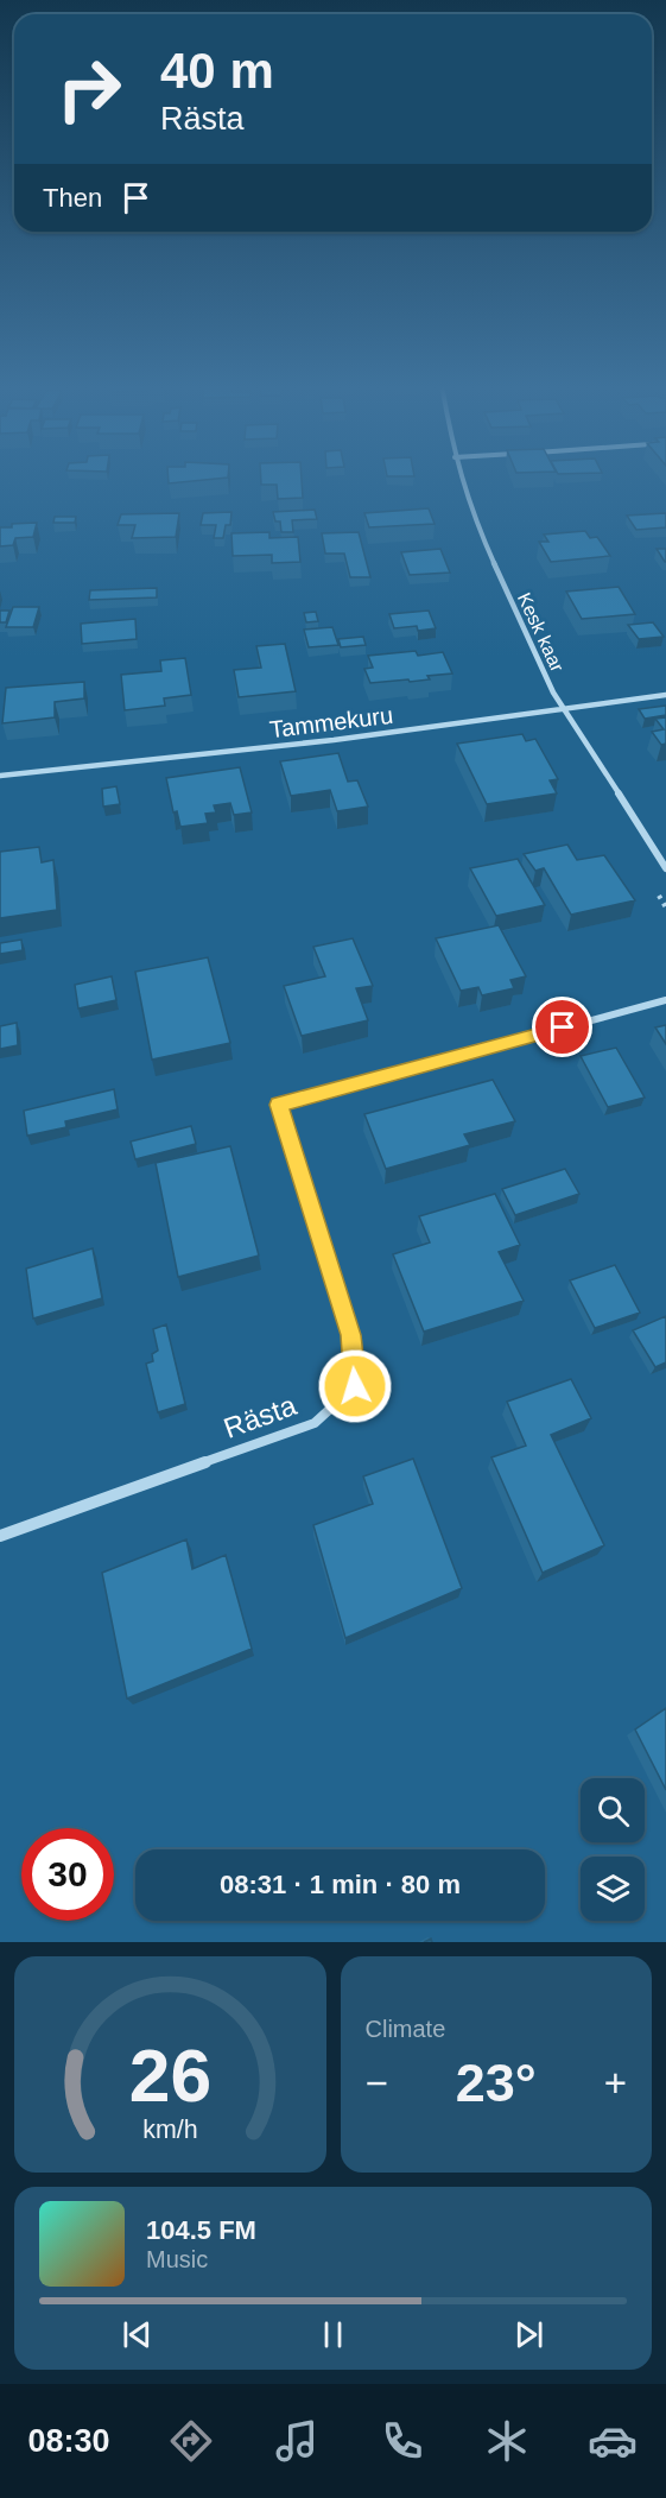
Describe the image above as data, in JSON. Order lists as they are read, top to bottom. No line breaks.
{"streets":{"street":["Kesk kaar","Tammekuru","Rästa"]},"crossings":[["Kesk kaar","Tammekuru"]],"page":{"turn":["40 m","Rästa"],"then":"Then","limit":"30","trip":"08:31 · 1 min · 80 m","tile":"Climate","heat":["−","23°","+"],"song":["104.5 FM","Music"],"tabs":"08:30","gauge":["26","km/h"]}}
